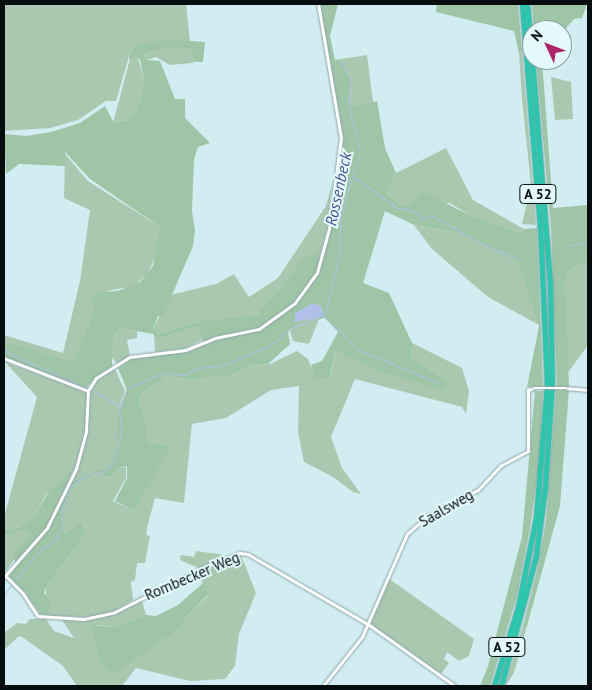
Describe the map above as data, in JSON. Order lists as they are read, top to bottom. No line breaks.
{"streets":{"highway":["A 52"],"street":["Saalsweg","Rombecker Weg"]},"crossings":[["Saalsweg","Rombecker Weg"]],"water":["Rossenbeck"],"north":"top left"}
